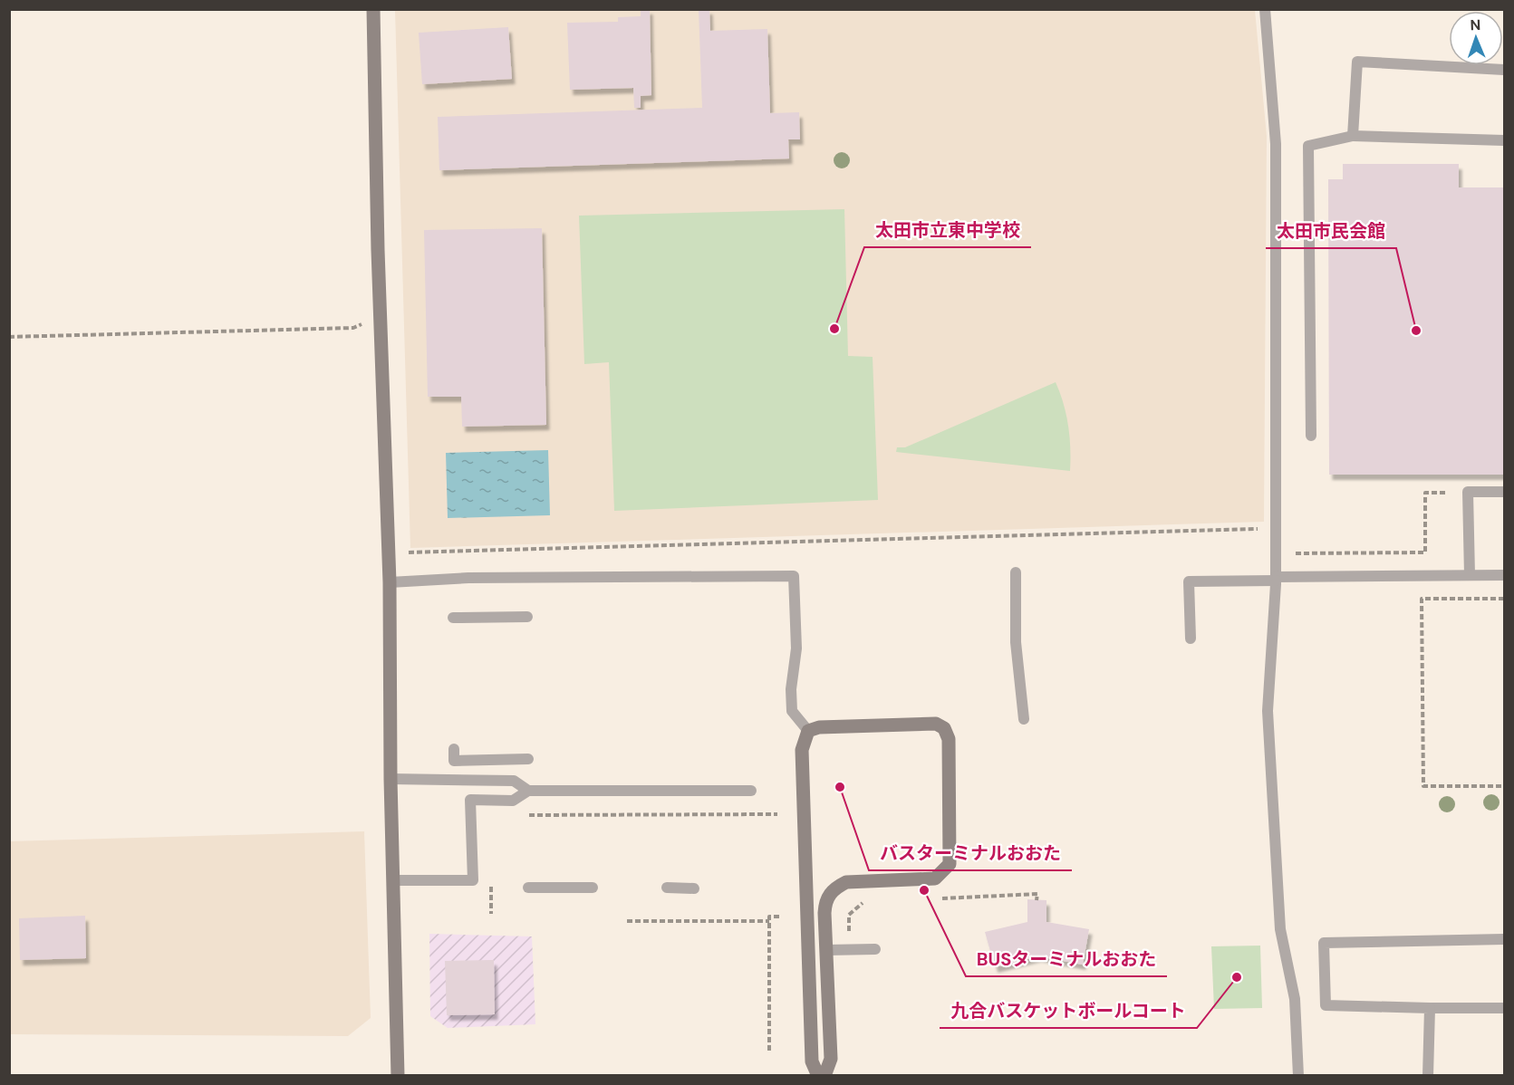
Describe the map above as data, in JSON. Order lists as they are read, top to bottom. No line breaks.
{"places":["太田市立東中学校","太田市民会館","バスターミナルおおた","BUSターミナルおおた","九合バスケットボールコート"],"north":"top"}
